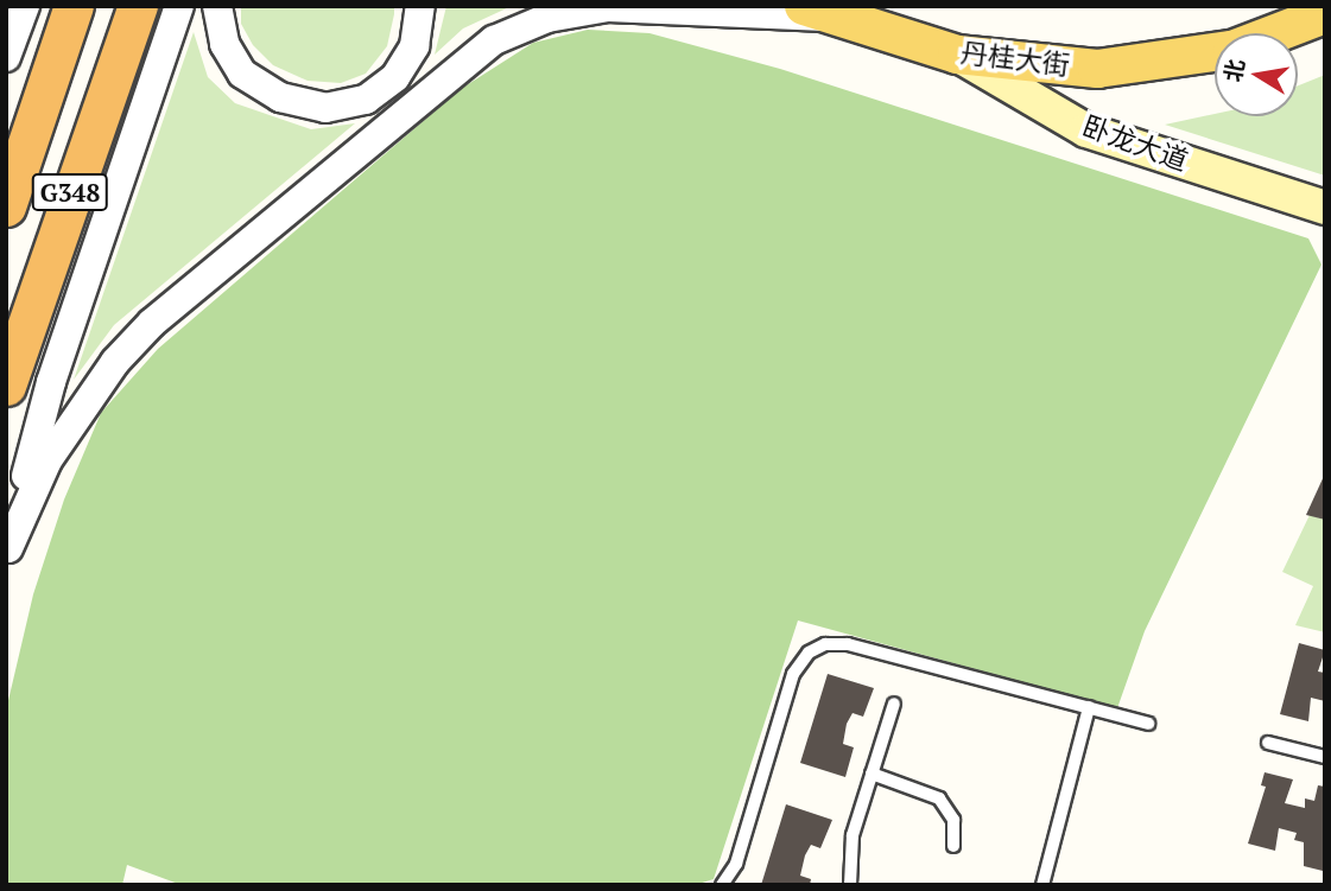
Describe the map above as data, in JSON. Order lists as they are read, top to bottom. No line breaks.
{"streets":{"highway":["G348"],"main road":["丹桂大街","卧龙大道"]},"crossings":[["丹桂大街","卧龙大道"]],"north":"left"}
